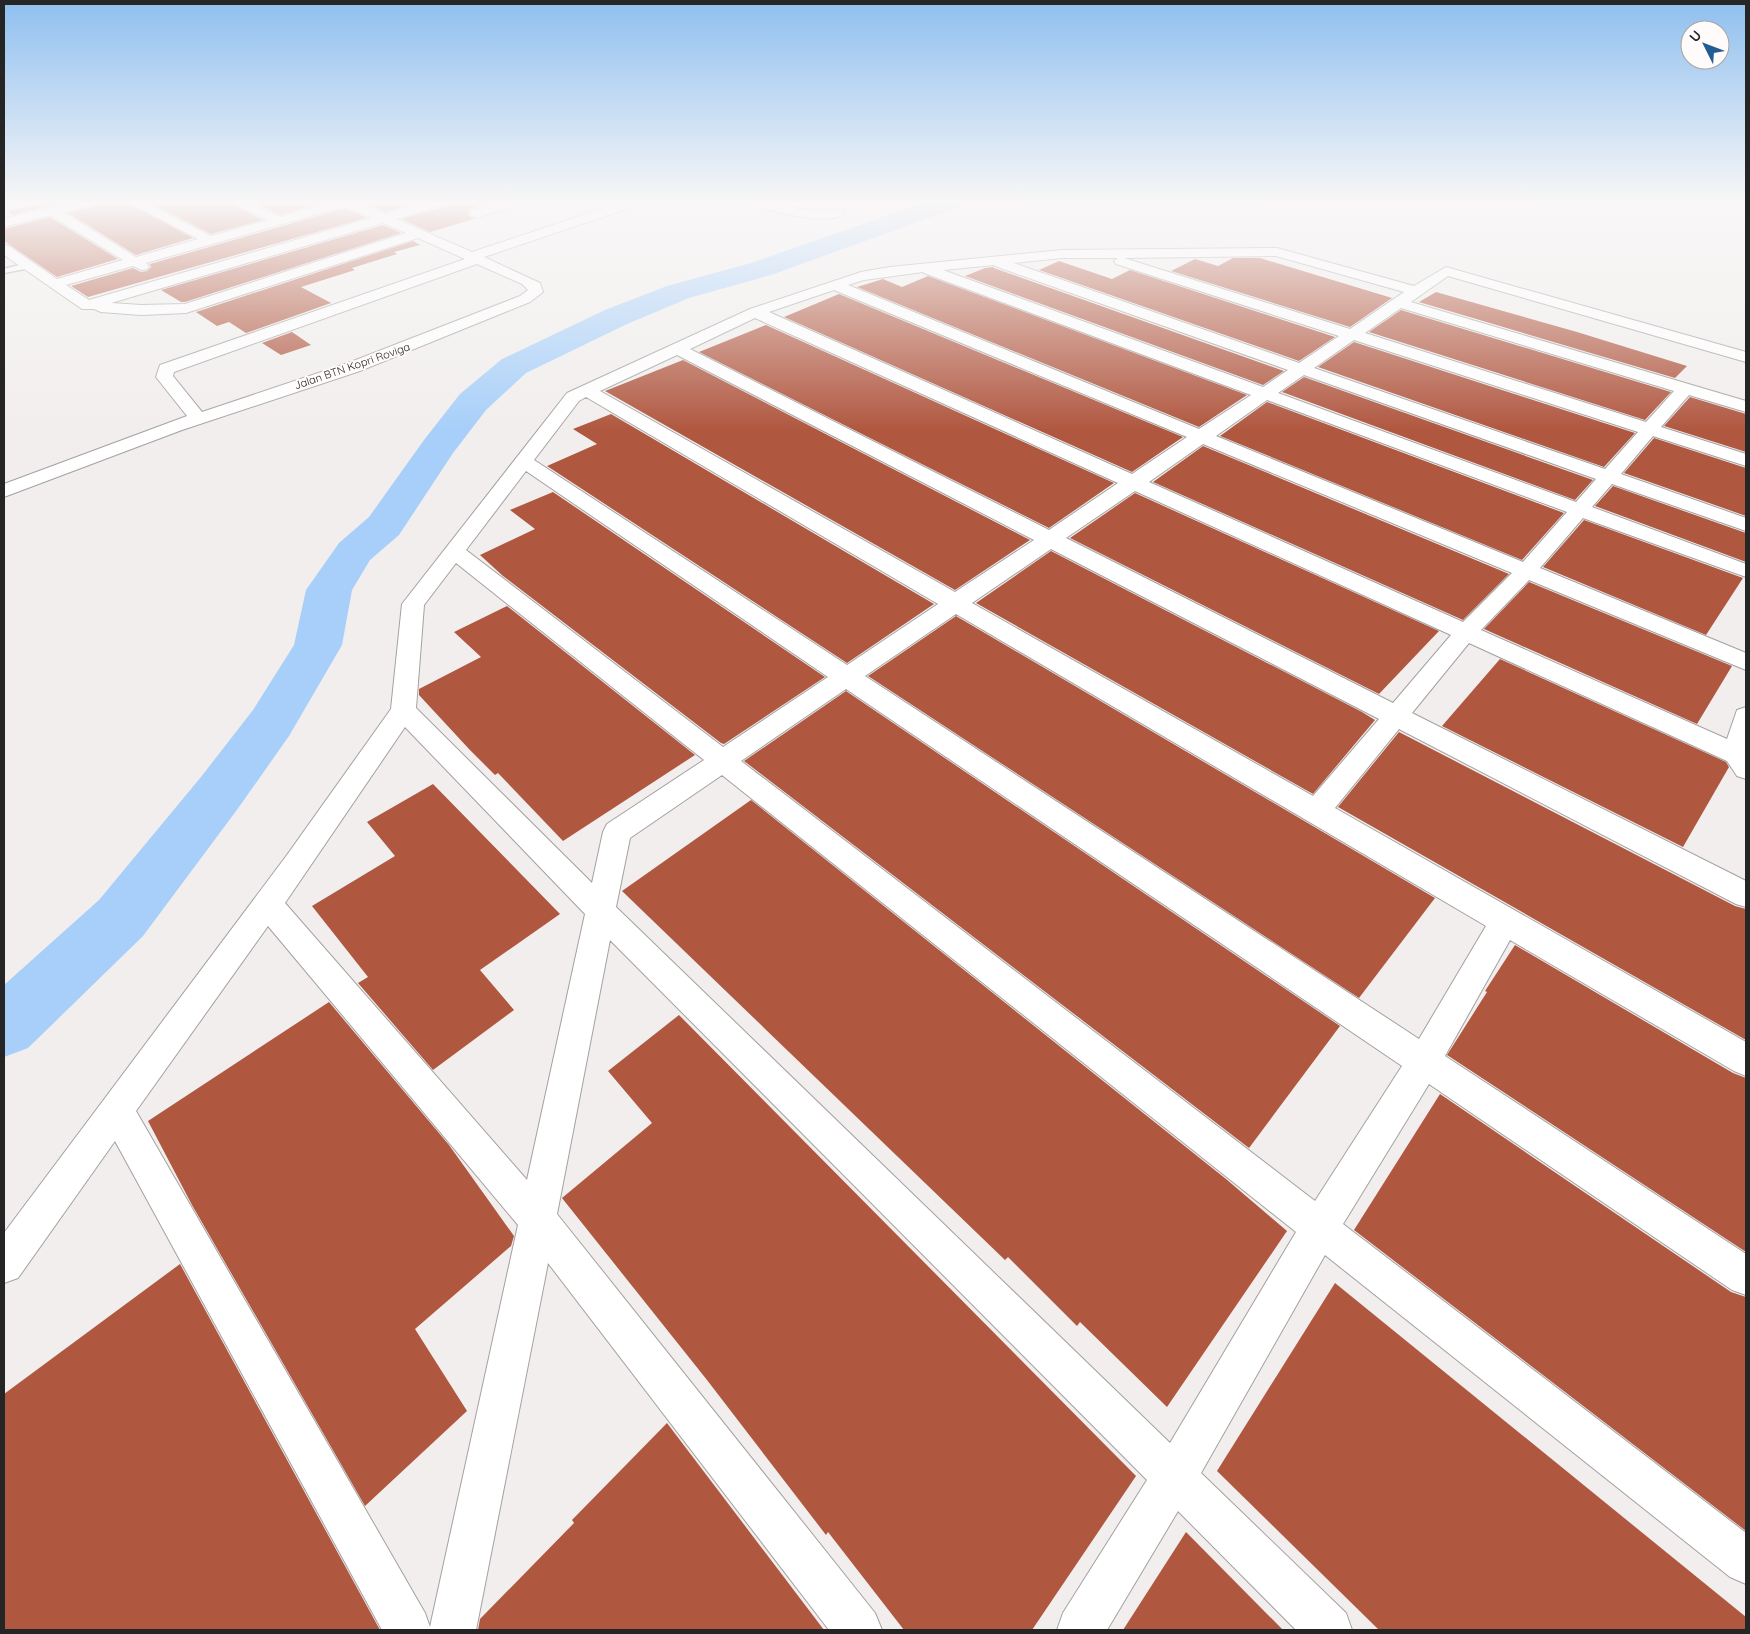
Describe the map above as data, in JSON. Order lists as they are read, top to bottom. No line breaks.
{"streets":{"street":["Jalan BTN Kopri Roviga"]},"north":"top left"}
